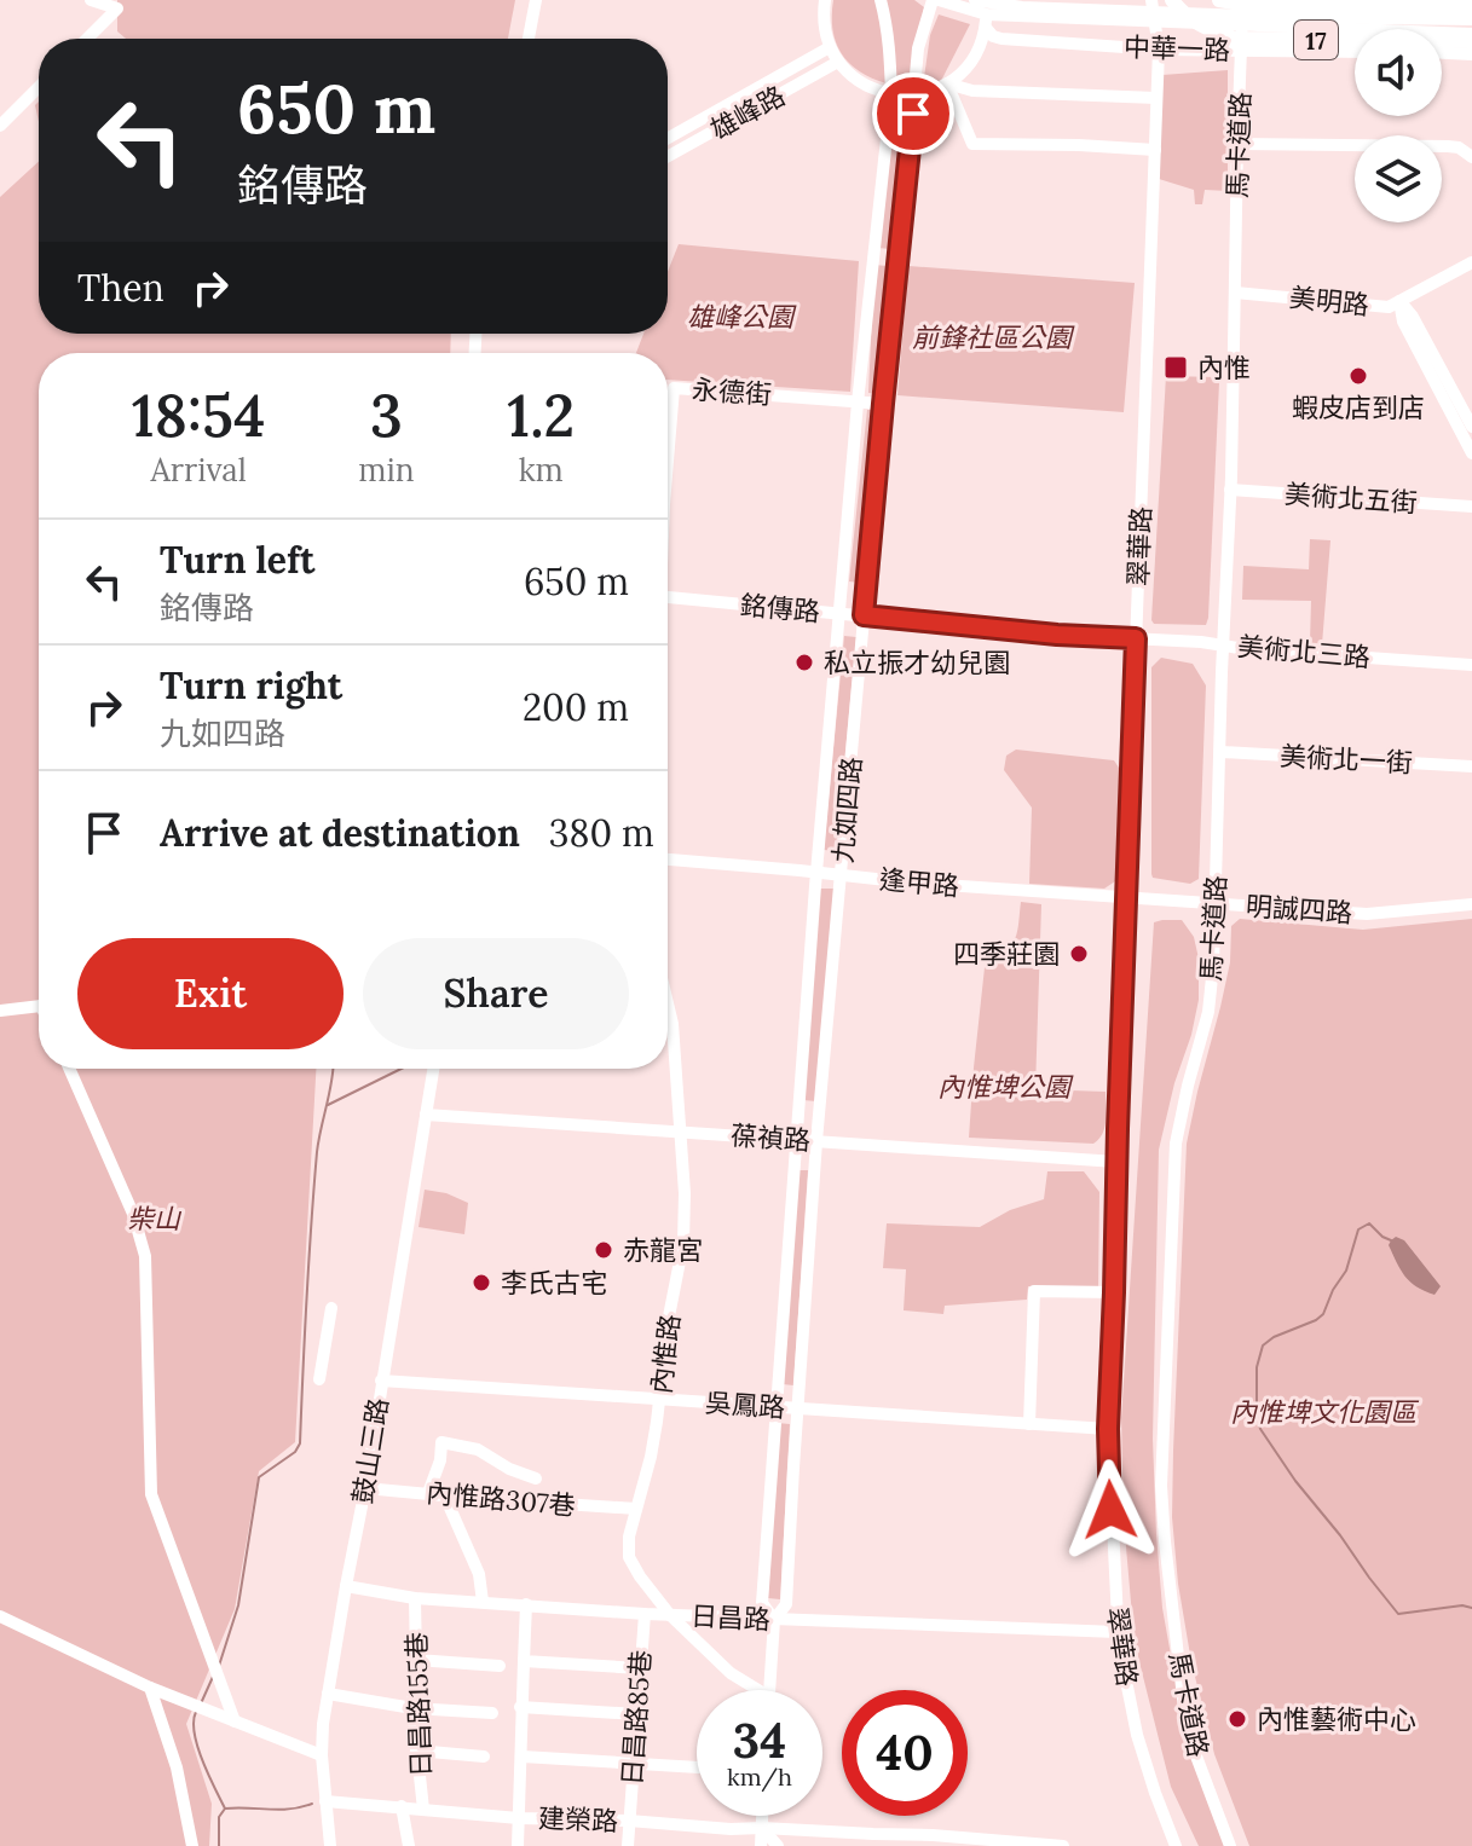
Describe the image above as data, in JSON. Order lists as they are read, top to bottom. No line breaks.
{"streets":{"main road":["17"],"street":["中華一路","雄峰路","馬卡道路","美明路","永德街","美術北五街","翠華路","銘傳路","美術北三路","美術北一街","九如四路","逢甲路","明誠四路","葆禎路","內惟路","吳鳳路","鼓山三路","內惟路307巷","日昌路","日昌路155巷","日昌路85巷","建榮路"]},"crossings":[["17","中華一路"],["17","翠華路"],["中華一路","馬卡道路"],["中華一路","翠華路"],["中華一路","九如四路"],["馬卡道路","美明路"],["馬卡道路","美術北五街"],["馬卡道路","美術北三路"],["馬卡道路","美術北一街"],["馬卡道路","明誠四路"],["永德街","九如四路"],["翠華路","銘傳路"],["翠華路","美術北三路"],["翠華路","逢甲路"],["翠華路","明誠四路"],["翠華路","葆禎路"],["翠華路","吳鳳路"],["翠華路","日昌路"],["銘傳路","美術北三路"],["銘傳路","九如四路"],["九如四路","逢甲路"],["九如四路","葆禎路"],["九如四路","吳鳳路"],["九如四路","日昌路"],["逢甲路","明誠四路"],["葆禎路","內惟路"],["葆禎路","鼓山三路"],["內惟路","吳鳳路"],["內惟路","內惟路307巷"],["內惟路","日昌路"],["吳鳳路","鼓山三路"],["鼓山三路","內惟路307巷"],["鼓山三路","日昌路"],["鼓山三路","建榮路"],["日昌路","日昌路155巷"],["日昌路","日昌路85巷"],["日昌路155巷","建榮路"],["日昌路85巷","建榮路"]],"parks":["雄峰公園","前鋒社區公園","內惟埤公園","柴山","內惟埤文化園區"],"places":{"transit":["內惟"],"other":["蝦皮店到店","私立振才幼兒園","四季莊園","赤龍宮","李氏古宅","內惟藝術中心"]},"page":{"turn":["650 m","銘傳路"],"then":"Then","eta":["18:54","Arrival","3","min","1.2","km"],"list":[{"name":"Turn left","note":"銘傳路","value":"650 m"},{"name":"Turn right","note":"九如四路","value":"200 m"},{"name":"Arrive at destination","value":"380 m"}],"buttons":["Exit","Share"],"speed":"34 km/h","limit":"40"}}
